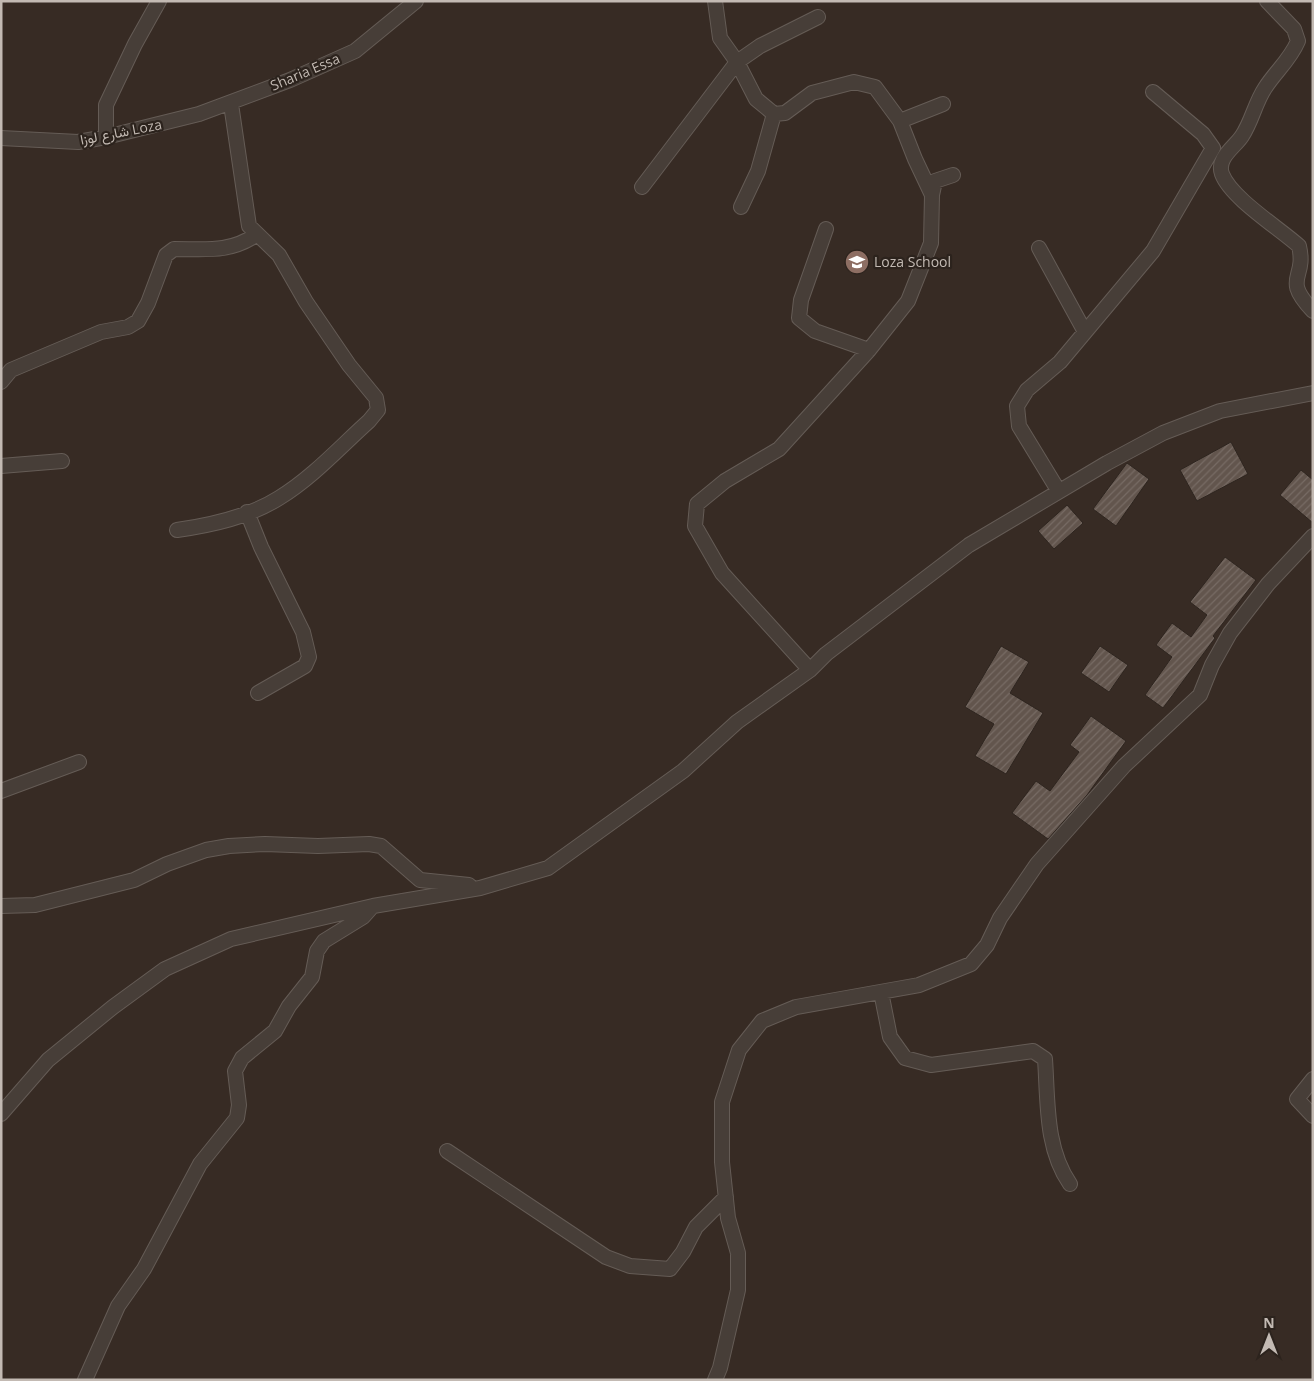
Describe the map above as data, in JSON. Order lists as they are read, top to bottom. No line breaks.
{"streets":{"street":["Sharia Essa","شارع لوزا Loza"]},"crossings":[["Sharia Essa","شارع لوزا Loza"]],"places":{"school or university":["Loza School"]},"north":"top"}
